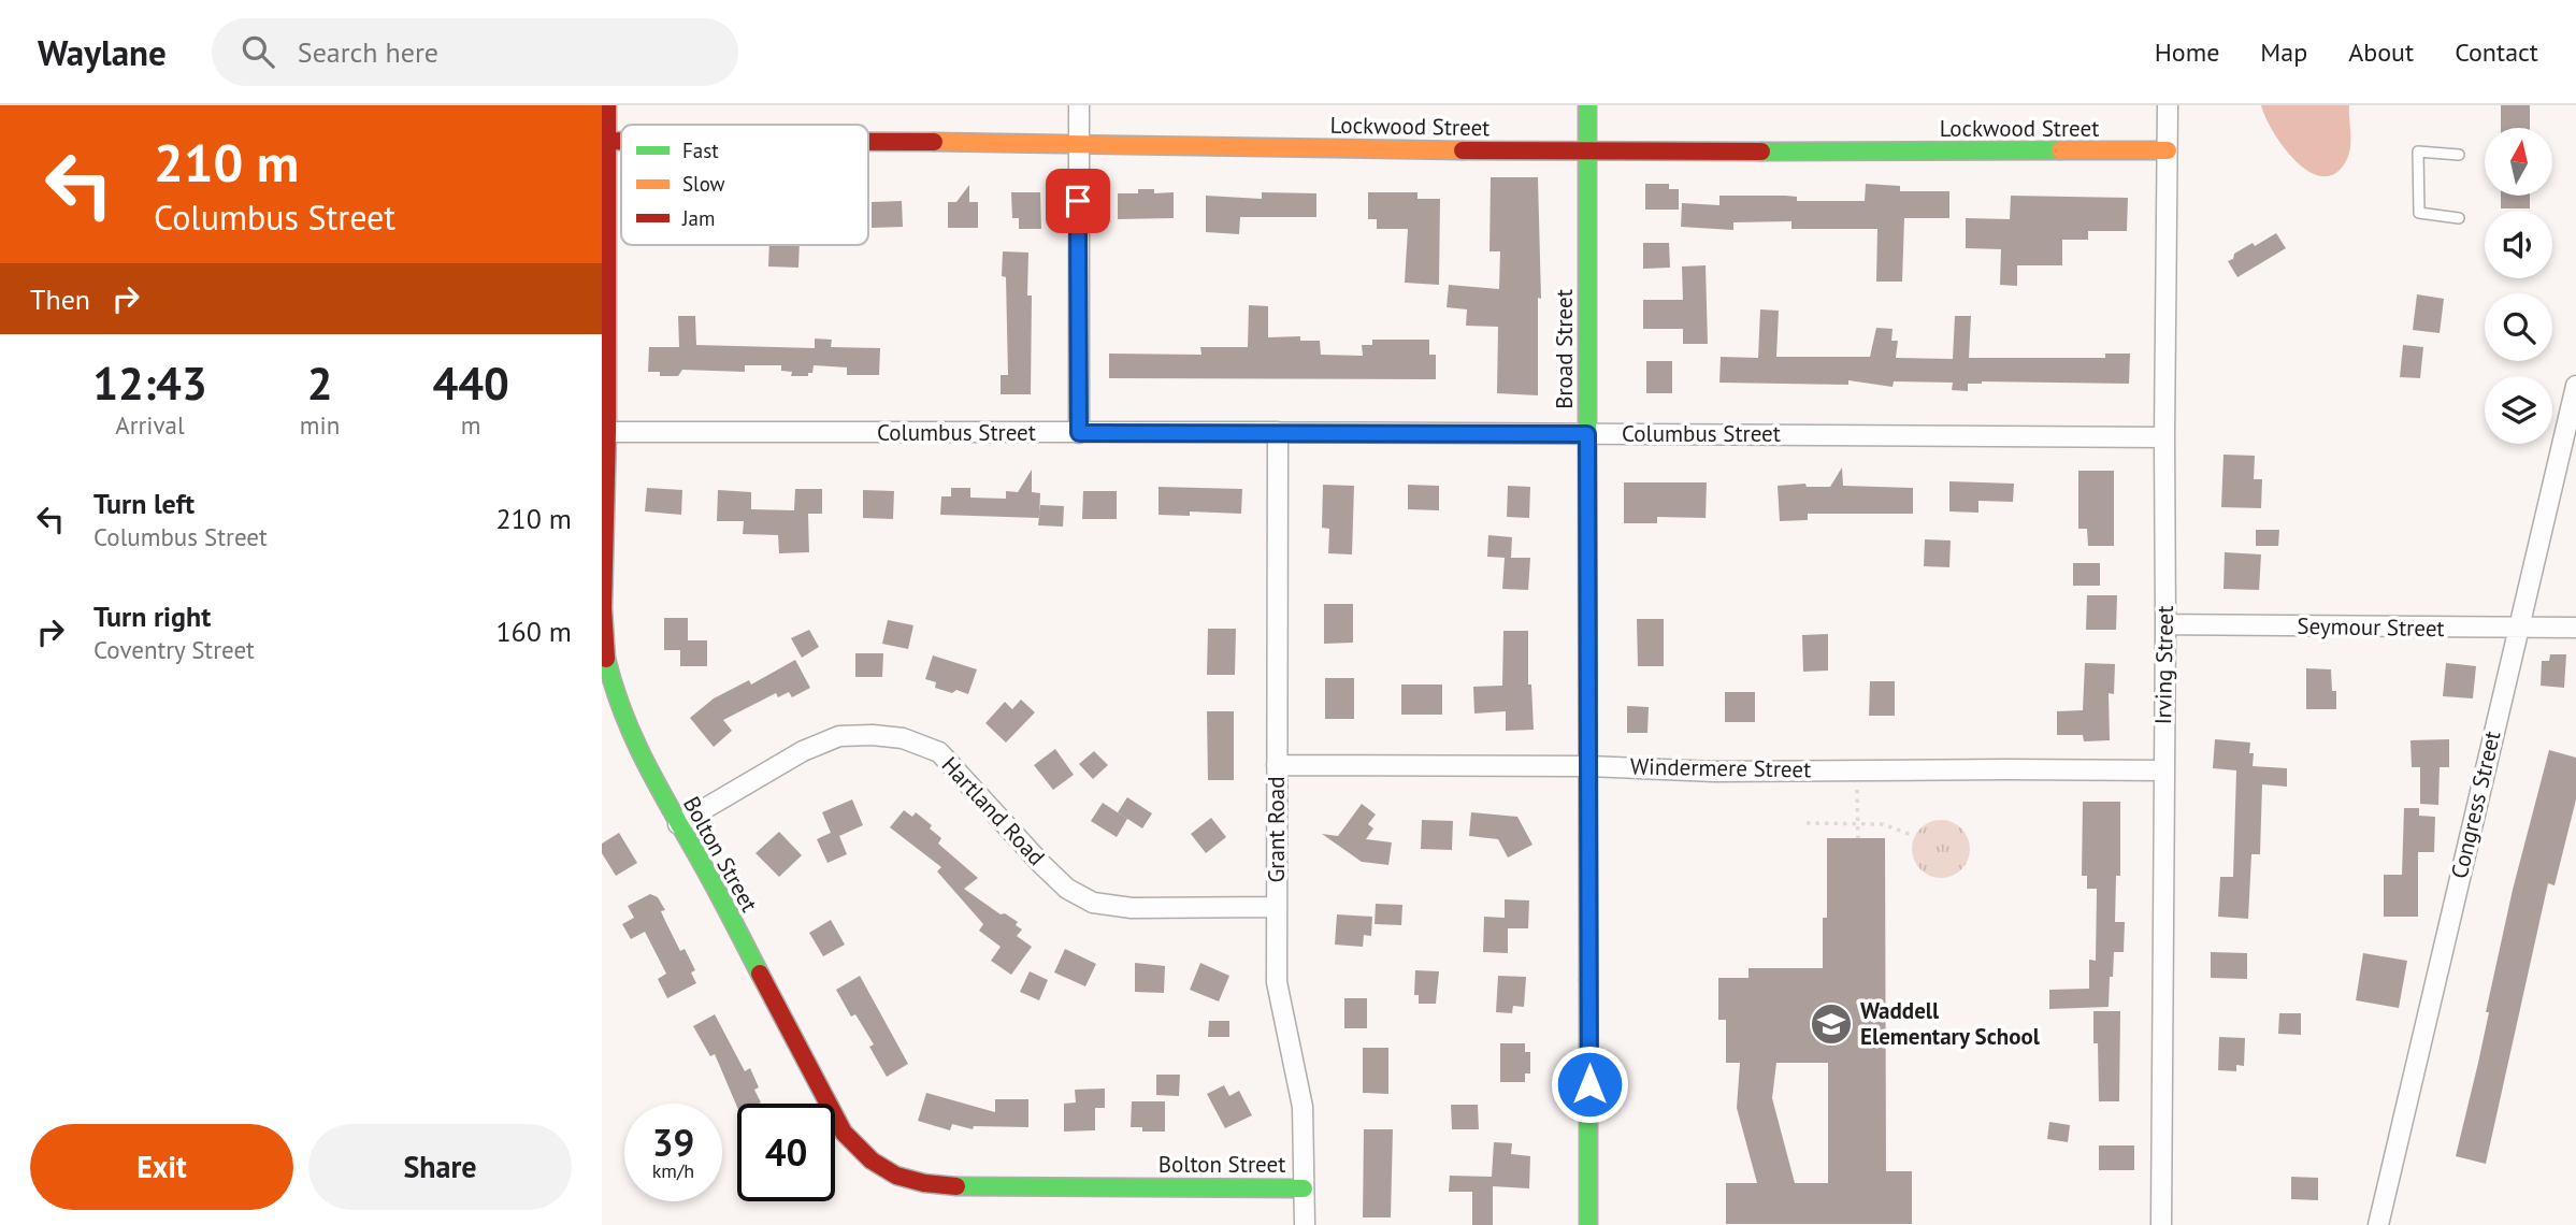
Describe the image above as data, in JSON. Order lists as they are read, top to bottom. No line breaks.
{"streets":{"street":["Lockwood Street","Broad Street","Columbus Street","Seymour Street","Irving Street","Windermere Street","Congress Street","Hartland Road","Grant Road","Bolton Street"]},"crossings":[["Lockwood Street","Broad Street"],["Lockwood Street","Irving Street"],["Lockwood Street","Bolton Street"],["Broad Street","Columbus Street"],["Broad Street","Windermere Street"],["Columbus Street","Irving Street"],["Columbus Street","Grant Road"],["Columbus Street","Bolton Street"],["Seymour Street","Irving Street"],["Seymour Street","Congress Street"],["Irving Street","Windermere Street"],["Windermere Street","Grant Road"],["Hartland Road","Grant Road"],["Hartland Road","Bolton Street"],["Grant Road","Bolton Street"]],"places":{"school or university":["Waddell Elementary School"]},"legend":["Fast","Slow","Jam"],"north":"top","page":{"header":"Waylane","search":"Search here","nav":["Home","Map","About","Contact"],"turn":["210 m","Columbus Street"],"then":"Then","eta":["12:43","Arrival","2","min","440","m"],"list":[{"name":"Turn left","note":"Columbus Street","value":"210 m"},{"name":"Turn right","note":"Coventry Street","value":"160 m"}],"speed":"39 km/h","limit":"40","buttons":["Exit","Share"]}}
